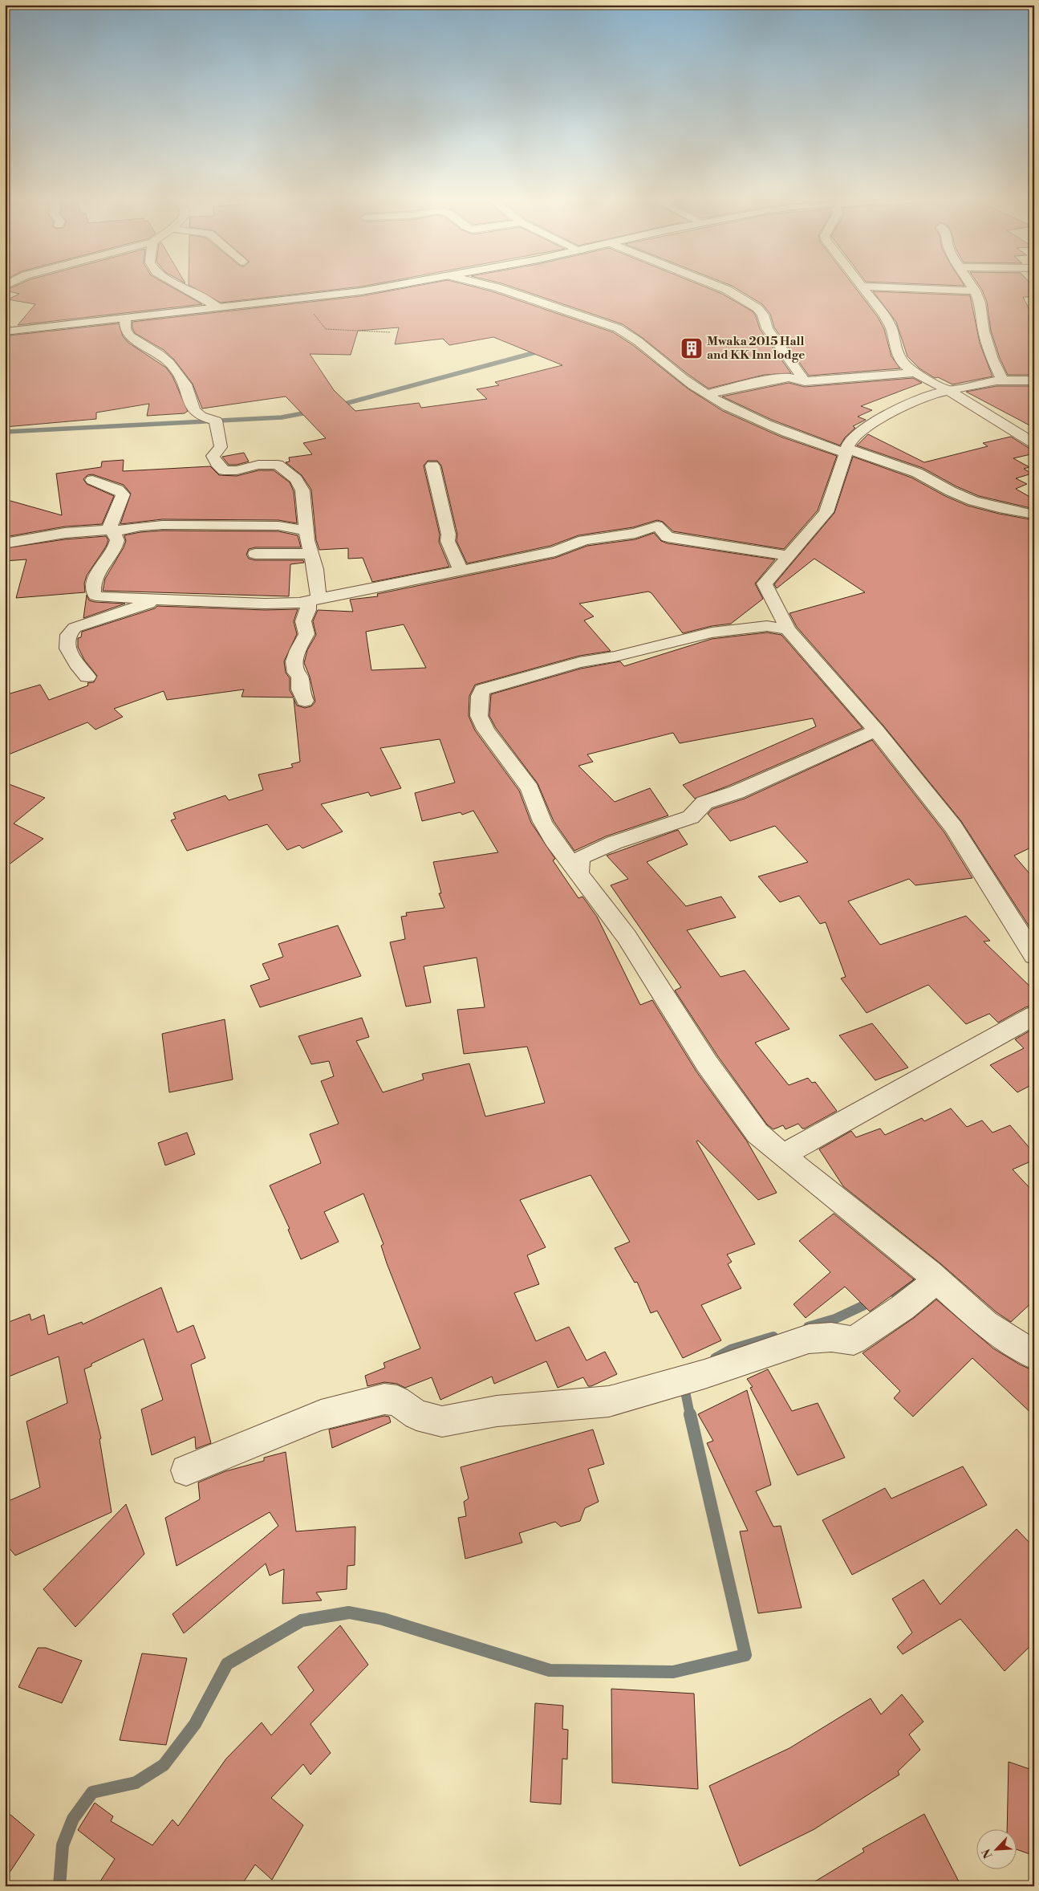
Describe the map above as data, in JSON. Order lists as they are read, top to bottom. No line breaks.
{"places":{"building":["Mwaka 2015 Hall and KK Inn lodge"]},"north":"bottom left"}
